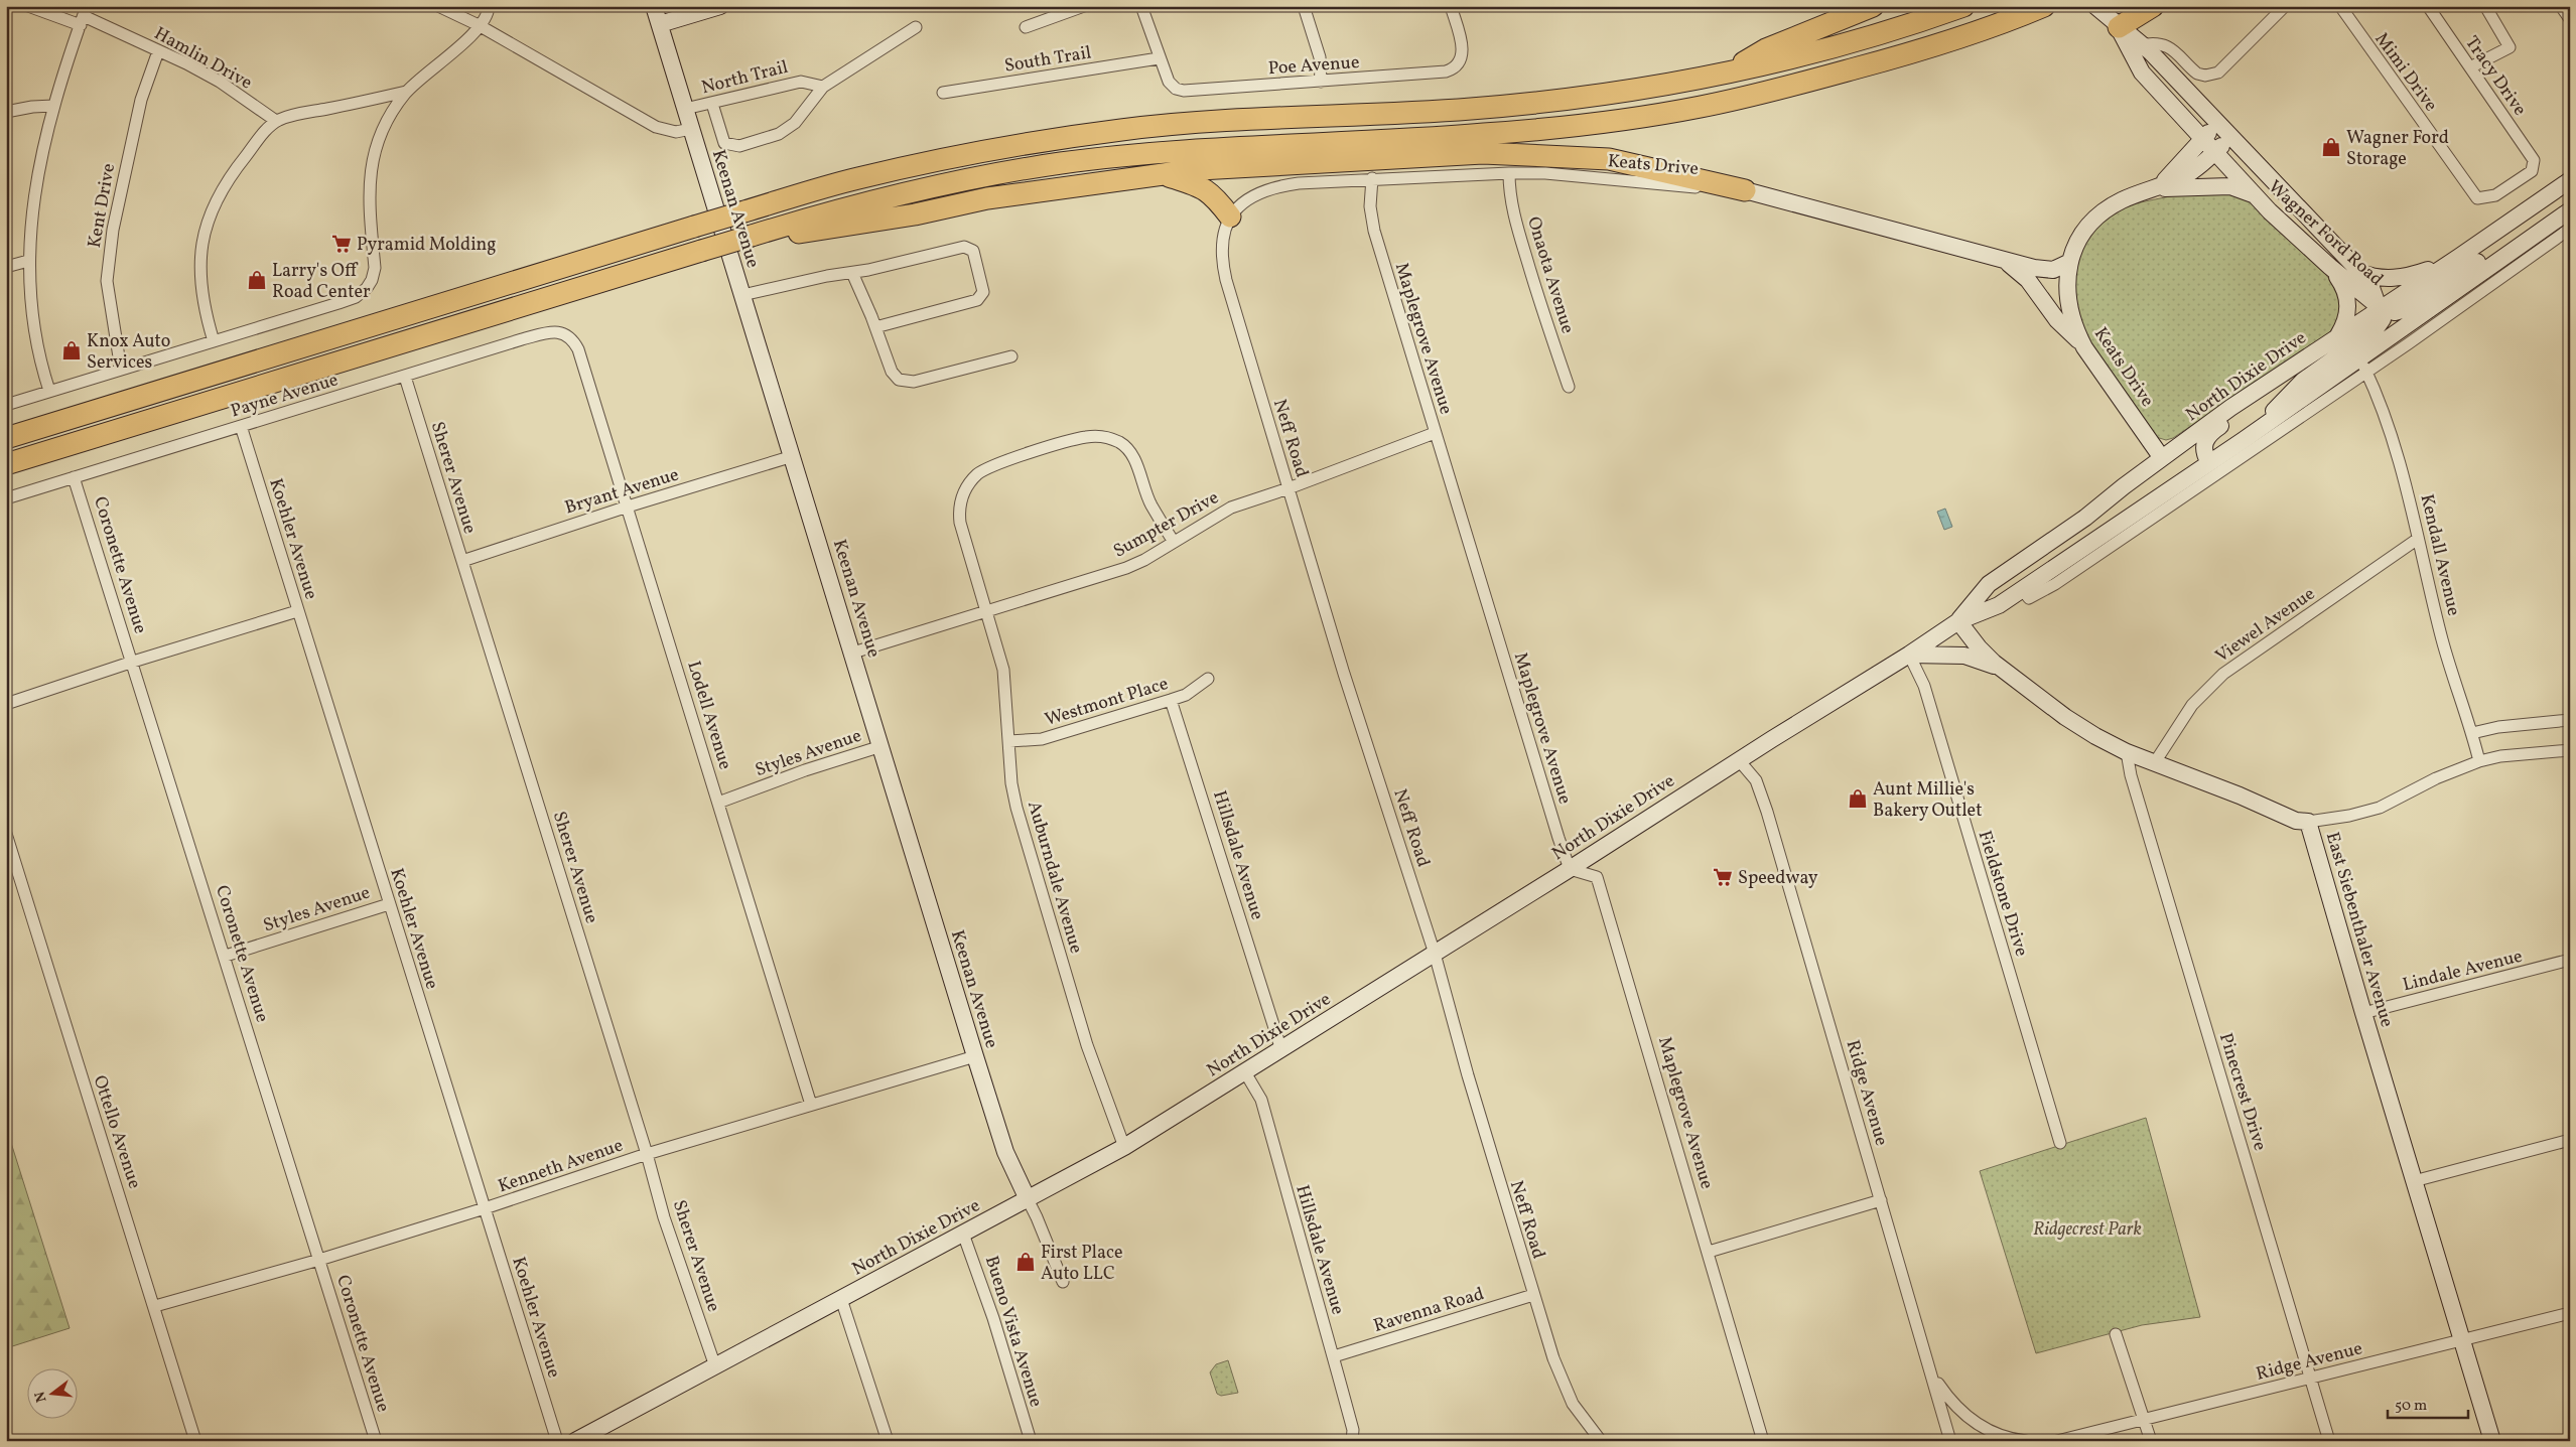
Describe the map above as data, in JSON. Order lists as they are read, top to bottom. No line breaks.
{"streets":{"main road":["Keats Drive","Keenan Avenue","Wagner Ford Road","North Dixie Drive","East Siebenthaler Avenue"],"street":["Hamlin Drive","South Trail","Poe Avenue","Mimi Drive","Tracy Drive","North Trail","Kent Drive","Onaota Avenue","Maplegrove Avenue","Payne Avenue","Neff Road","Sherer Avenue","Bryant Avenue","Sumpter Drive","Koehler Avenue","Kendall Avenue","Coronette Avenue","Viewel Avenue","Westmont Place","Lodell Avenue","Styles Avenue","Hillsdale Avenue","Auburndale Avenue","Fieldstone Drive","Lindale Avenue","Pinecrest Drive","Ridge Avenue","Ottello Avenue","Kenneth Avenue","Ravenna Road","Bueno Vista Avenue"]},"crossings":[["Hamlin Drive","Kent Drive"],["South Trail","Poe Avenue"],["Mimi Drive","Tracy Drive"],["North Trail","Keenan Avenue"],["Keats Drive","Wagner Ford Road"],["Keats Drive","Onaota Avenue"],["Keats Drive","Maplegrove Avenue"],["Keats Drive","North Dixie Drive"],["Keats Drive","Neff Road"],["Keenan Avenue","North Dixie Drive"],["Keenan Avenue","Bryant Avenue"],["Keenan Avenue","Sumpter Drive"],["Keenan Avenue","Styles Avenue"],["Keenan Avenue","Kenneth Avenue"],["Wagner Ford Road","North Dixie Drive"],["Maplegrove Avenue","North Dixie Drive"],["Maplegrove Avenue","Sumpter Drive"],["North Dixie Drive","Neff Road"],["North Dixie Drive","Sherer Avenue"],["North Dixie Drive","Kendall Avenue"],["North Dixie Drive","Hillsdale Avenue"],["North Dixie Drive","Auburndale Avenue"],["North Dixie Drive","Fieldstone Drive"],["North Dixie Drive","East Siebenthaler Avenue"],["North Dixie Drive","Ridge Avenue"],["North Dixie Drive","Bueno Vista Avenue"],["Payne Avenue","Sherer Avenue"],["Payne Avenue","Koehler Avenue"],["Payne Avenue","Coronette Avenue"],["Payne Avenue","Lodell Avenue"],["Neff Road","Sumpter Drive"],["Neff Road","Ravenna Road"],["Sherer Avenue","Bryant Avenue"],["Sherer Avenue","Kenneth Avenue"],["Bryant Avenue","Lodell Avenue"],["Sumpter Drive","Auburndale Avenue"],["Koehler Avenue","Styles Avenue"],["Koehler Avenue","Kenneth Avenue"],["Kendall Avenue","Viewel Avenue"],["Coronette Avenue","Styles Avenue"],["Coronette Avenue","Kenneth Avenue"],["Viewel Avenue","East Siebenthaler Avenue"],["Westmont Place","Hillsdale Avenue"],["Westmont Place","Auburndale Avenue"],["Lodell Avenue","Styles Avenue"],["Lodell Avenue","Kenneth Avenue"],["Hillsdale Avenue","Ravenna Road"],["East Siebenthaler Avenue","Lindale Avenue"],["East Siebenthaler Avenue","Pinecrest Drive"],["East Siebenthaler Avenue","Ridge Avenue"],["Pinecrest Drive","Ridge Avenue"],["Ottello Avenue","Kenneth Avenue"]],"parks":["Ridgecrest Park"],"places":{"shop":["Wagner Ford Storage","Larry's Off Road Center","Knox Auto Services","Aunt Millie's Bakery Outlet","First Place Auto LLC"],"supermarket":["Pyramid Molding","Speedway"]},"scale_bar":"50 m","north":"left"}
